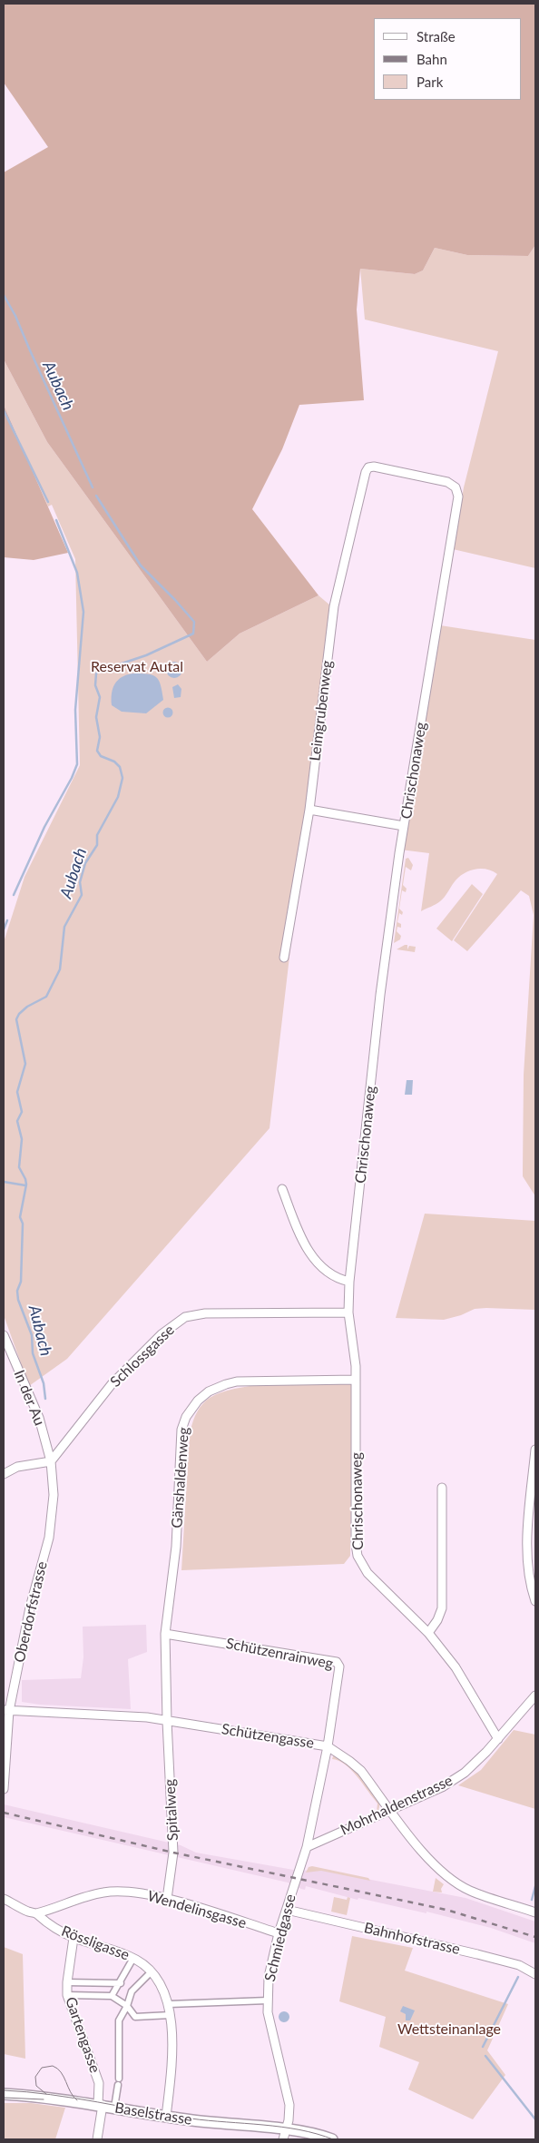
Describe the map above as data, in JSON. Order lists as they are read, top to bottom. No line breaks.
{"streets":{"main road":["Baselstrasse"],"street":["Leimgrubenweg","Chrischonaweg","Schlossgasse","In der Au","Gänshaldenweg","Oberdorfstrasse","Schützenrainweg","Schützengasse","Mohrhaldenstrasse","Spitalweg","Wendelinsgasse","Schmiedgasse","Bahnhofstrasse","Rössligasse","Gartengasse"]},"crossings":[["Leimgrubenweg","Chrischonaweg"],["Chrischonaweg","Schlossgasse"],["Chrischonaweg","Gänshaldenweg"],["Chrischonaweg","Mohrhaldenstrasse"],["Schlossgasse","In der Au"],["Schlossgasse","Oberdorfstrasse"],["In der Au","Oberdorfstrasse"],["Gänshaldenweg","Schützenrainweg"],["Gänshaldenweg","Schützengasse"],["Gänshaldenweg","Spitalweg"],["Oberdorfstrasse","Schützengasse"],["Schützenrainweg","Schützengasse"],["Schützenrainweg","Schmiedgasse"],["Schützengasse","Mohrhaldenstrasse"],["Schützengasse","Spitalweg"],["Schützengasse","Schmiedgasse"],["Mohrhaldenstrasse","Schmiedgasse"],["Spitalweg","Wendelinsgasse"],["Wendelinsgasse","Schmiedgasse"],["Wendelinsgasse","Rössligasse"],["Schmiedgasse","Bahnhofstrasse"],["Schmiedgasse","Baselstrasse"],["Rössligasse","Gartengasse"],["Rössligasse","Baselstrasse"],["Gartengasse","Baselstrasse"]],"water":["Aubach"],"parks":["Reservat Autal","Wettsteinanlage"],"legend":["Straße","Bahn","Park"]}
